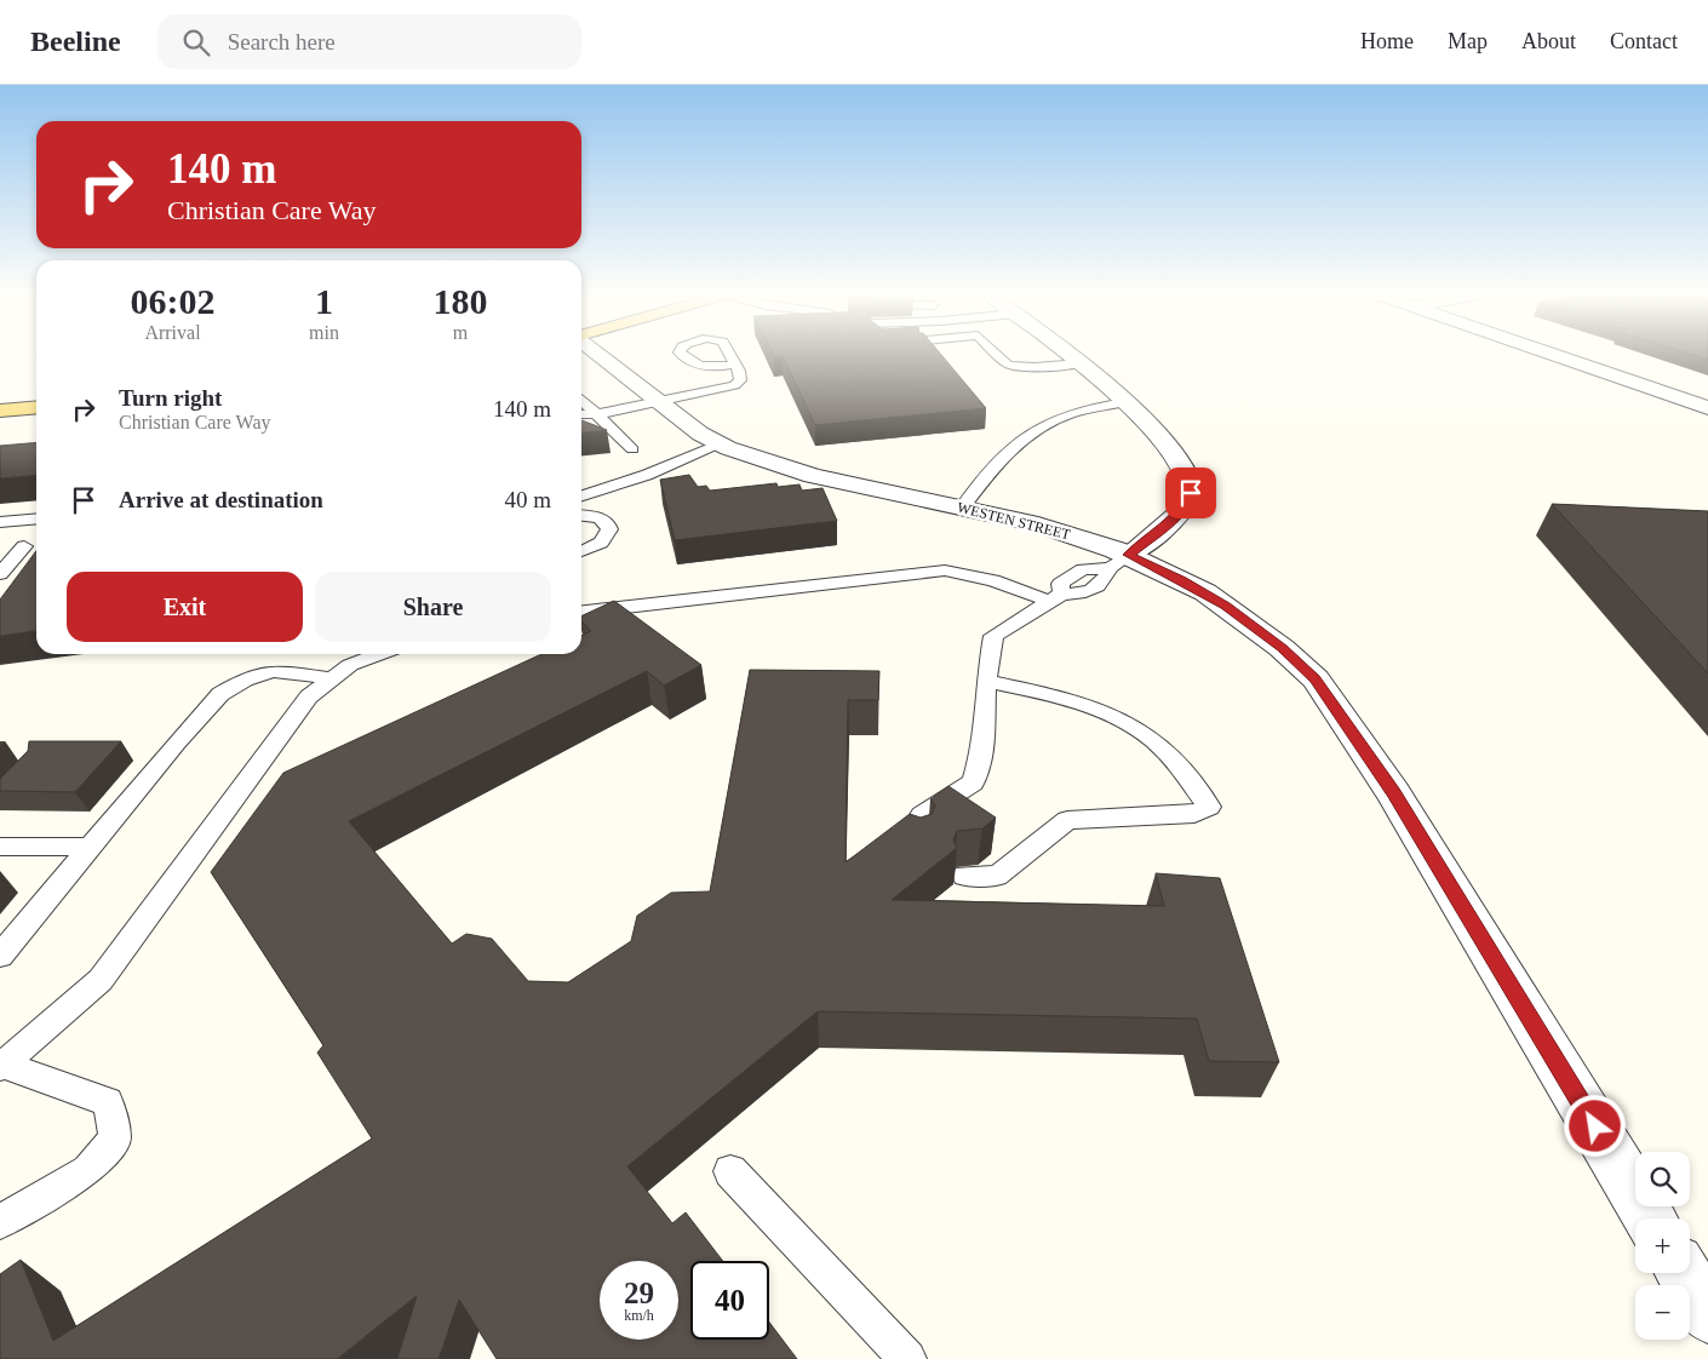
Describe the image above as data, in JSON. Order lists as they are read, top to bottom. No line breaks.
{"streets":{"street":["WESTEN STREET"]},"page":{"header":"Beeline","search":"Search here","nav":["Home","Map","About","Contact"],"turn":["140 m","Christian Care Way"],"eta":["06:02","Arrival","1","min","180","m"],"list":[{"name":"Turn right","note":"Christian Care Way","value":"140 m"},{"name":"Arrive at destination","value":"40 m"}],"buttons":["Exit","Share"],"map_buttons":["+","−"],"speed":"29 km/h","limit":"40"}}
